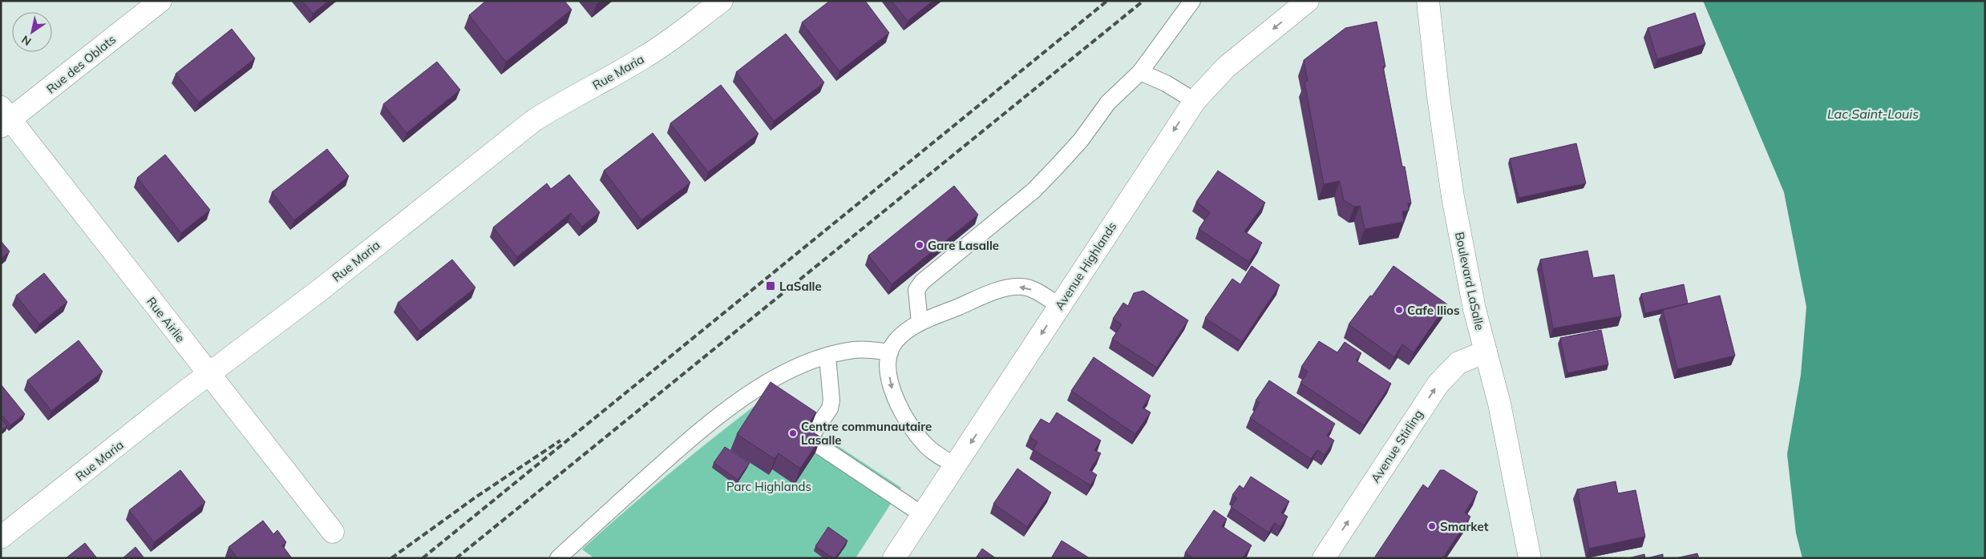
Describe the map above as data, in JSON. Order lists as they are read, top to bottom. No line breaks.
{"streets":{"street":["Rue des Oblats","Rue Maria","Avenue Highlands","Boulevard LaSalle","Rue Airlie","Avenue Stirling"]},"crossings":[["Rue des Oblats","Rue Airlie"],["Rue Maria","Rue Airlie"],["Boulevard LaSalle","Avenue Stirling"]],"one_way":["Avenue Highlands","Avenue Stirling"],"water":["Lac Saint-Louis"],"parks":["Parc Highlands"],"places":{"other":["Gare Lasalle","Cafe Ilios","Centre communautaire Lasalle","Smarket"],"transit":["LaSalle"]},"north":"bottom left"}
